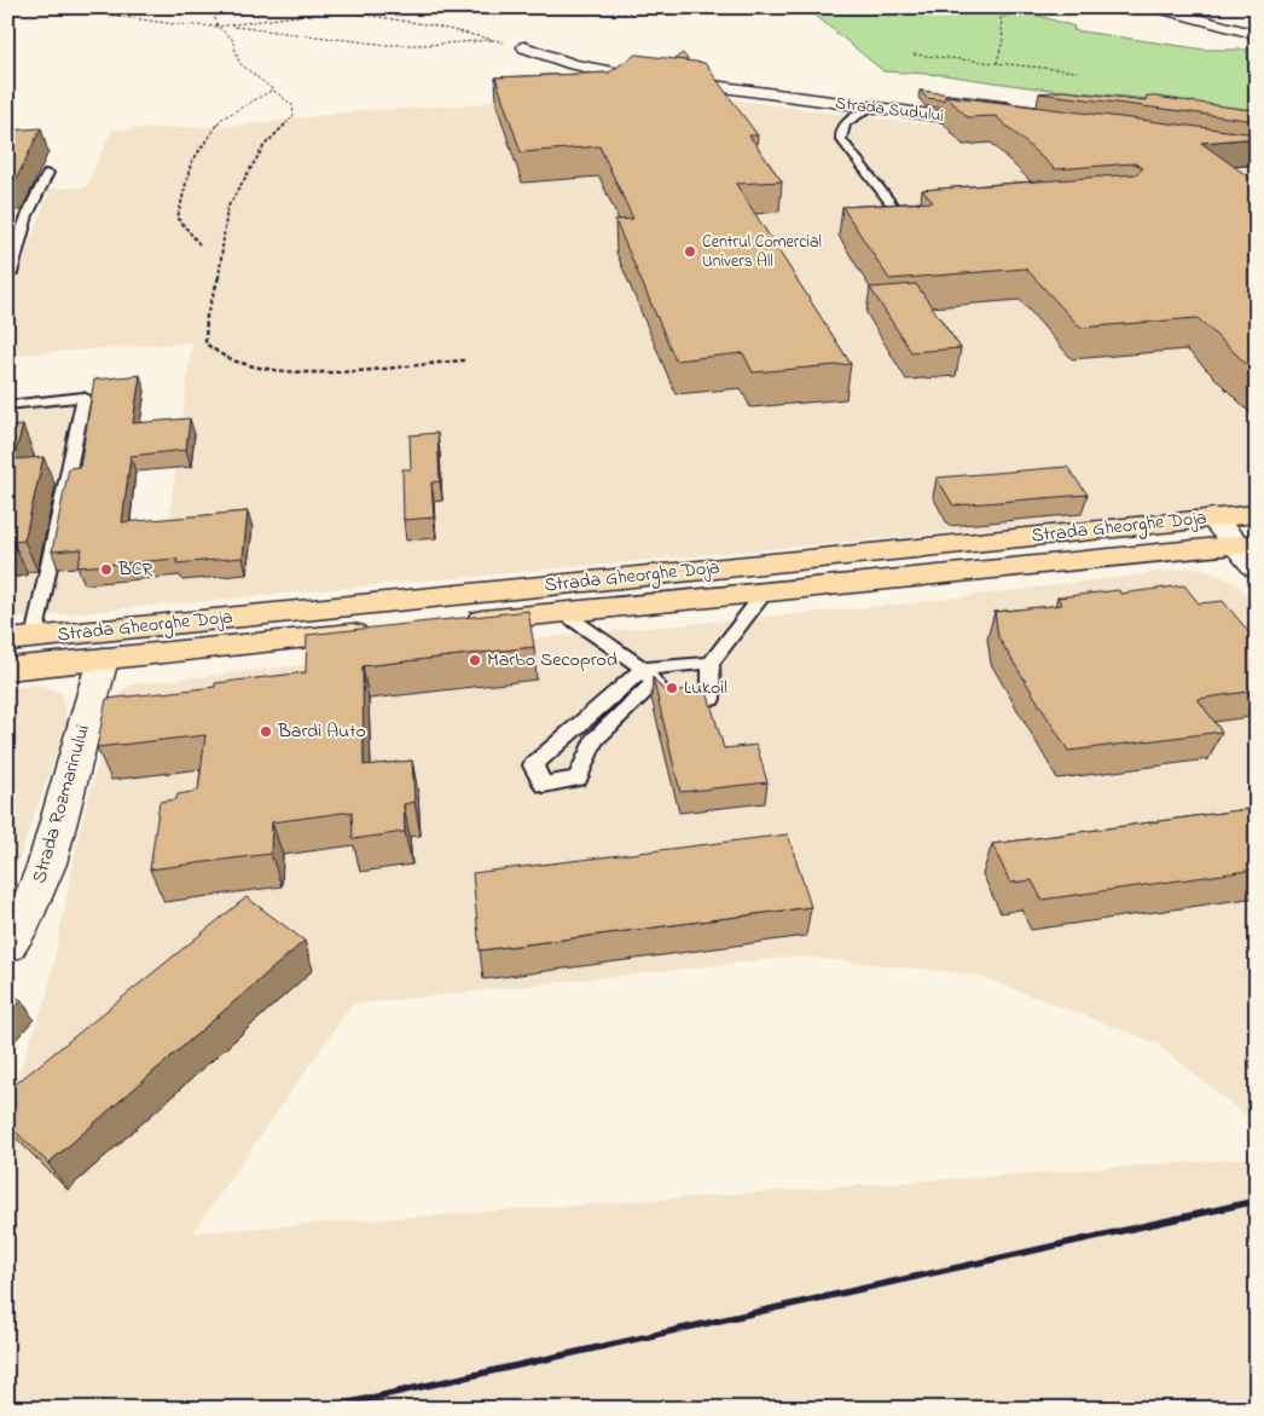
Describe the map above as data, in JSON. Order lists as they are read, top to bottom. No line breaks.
{"streets":{"main road":["Strada Gheorghe Doja"],"street":["Strada Sudului","Strada Rozmarinului"]},"crossings":[["Strada Gheorghe Doja","Strada Rozmarinului"]],"places":["Centrul Comercial Univers All","BCR","Marbo Secoprod","Lukoil","Bardi Auto"]}
